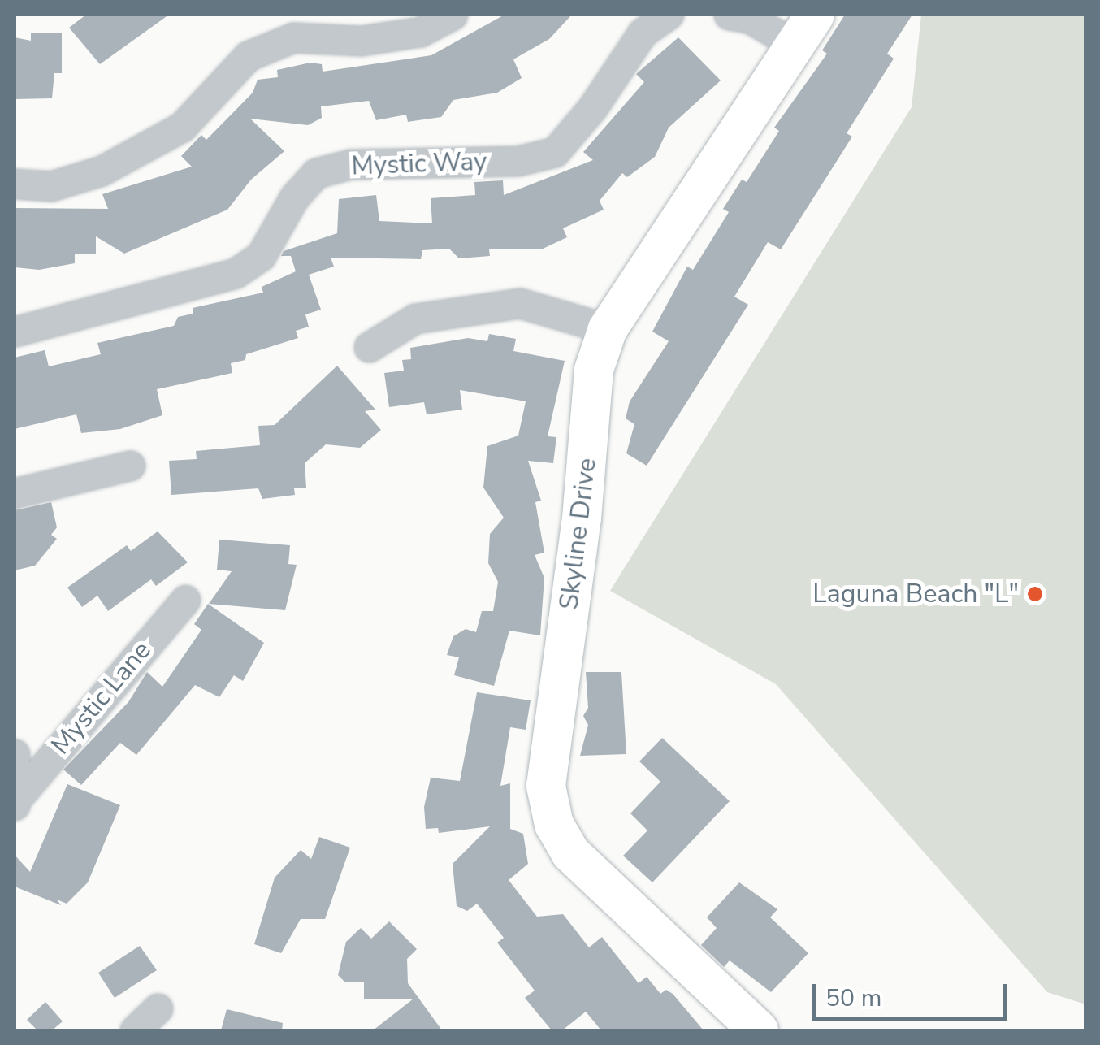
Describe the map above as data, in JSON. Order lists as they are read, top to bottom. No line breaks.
{"streets":{"street":["Mystic Way","Skyline Drive","Mystic Lane"]},"places":["Laguna Beach \"L\""],"scale_bar":"50 m"}
